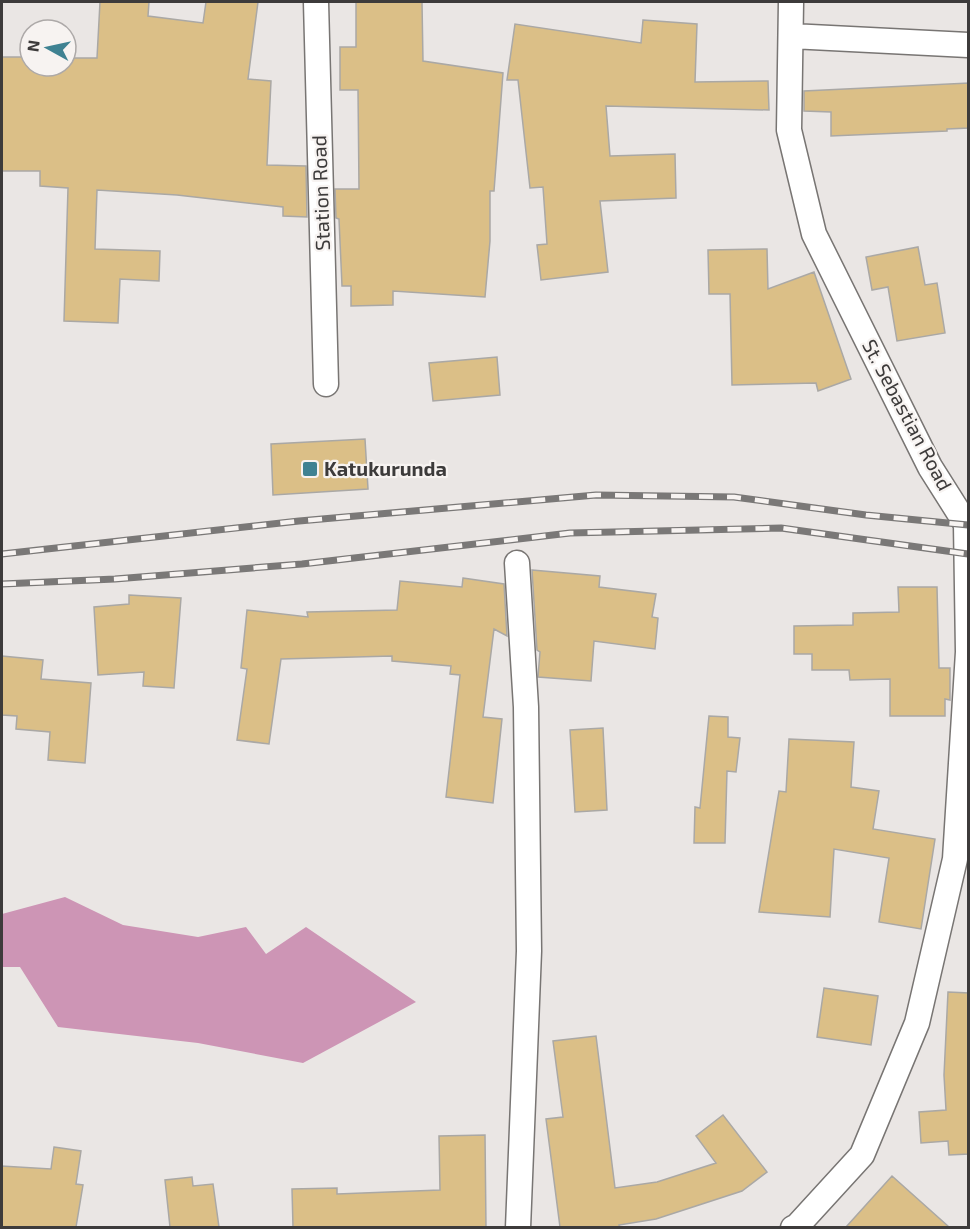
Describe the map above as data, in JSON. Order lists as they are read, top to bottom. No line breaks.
{"streets":{"street":["Station Road","St. Sebastian Road"]},"places":{"transit":["Katukurunda"]},"north":"left"}
